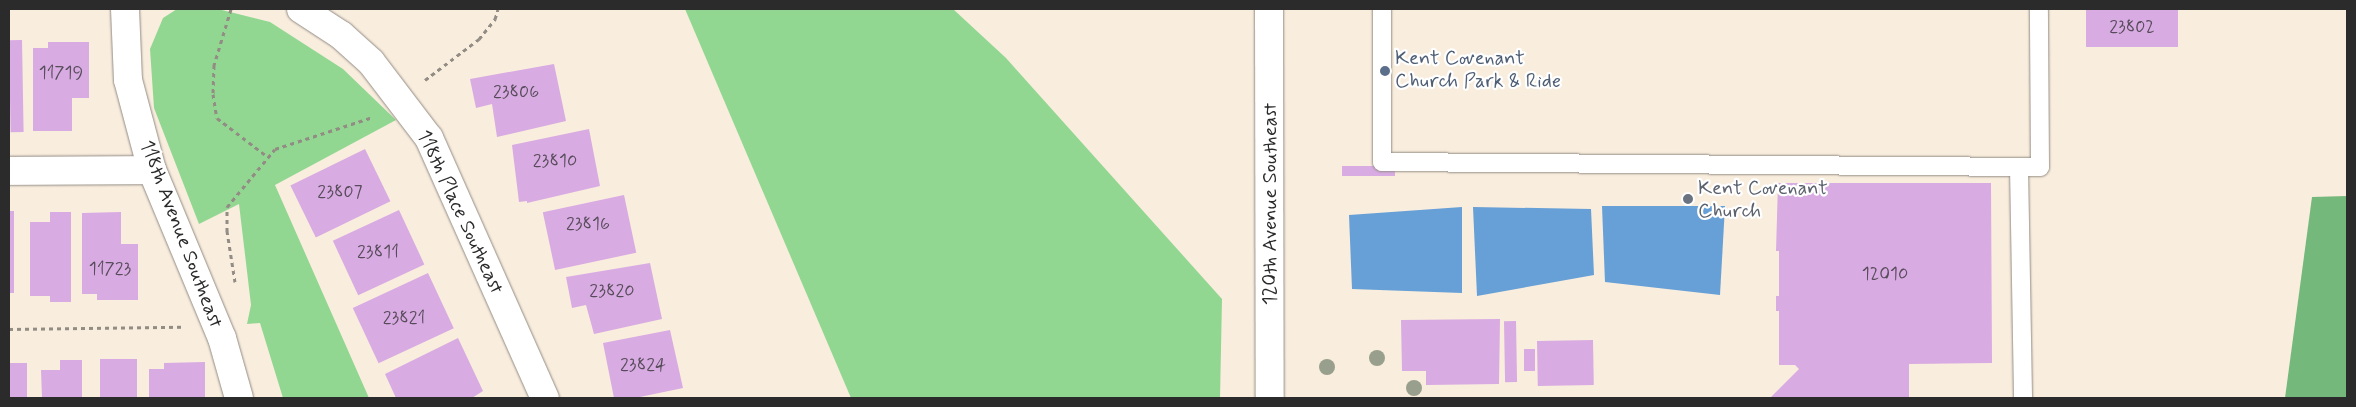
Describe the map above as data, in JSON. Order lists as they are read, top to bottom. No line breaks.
{"streets":{"street":["120th Avenue Southeast","118th Place Southeast","118th Avenue Southeast"]},"places":["Kent Covenant Church Park & Ride","Kent Covenant Church"],"house_numbers":["23802","11719","23806","23810","23807","23816","23811","11723","12010","23820","23821","23824"]}
